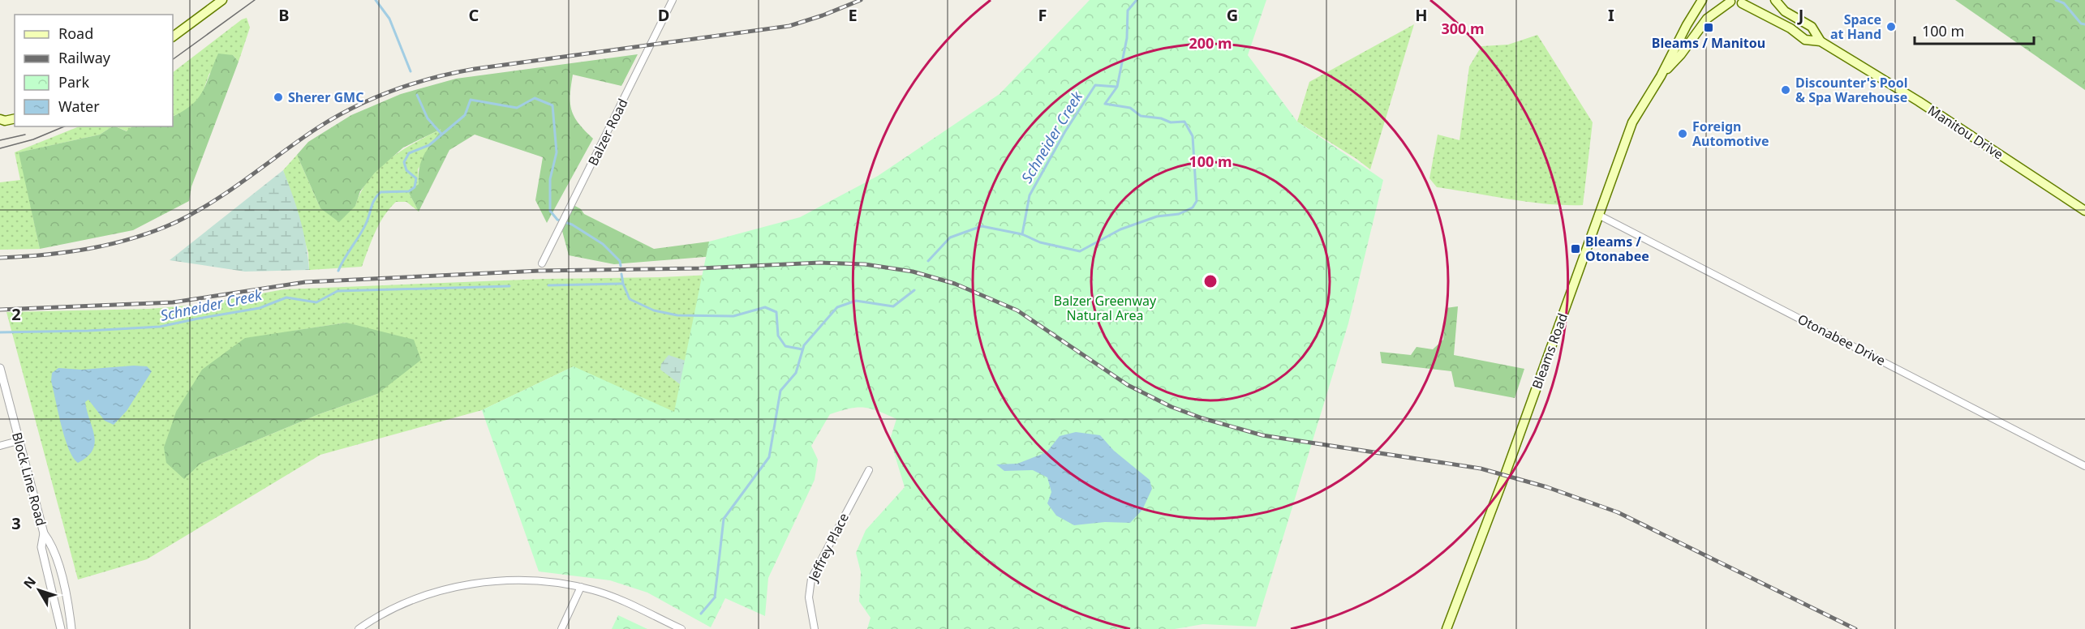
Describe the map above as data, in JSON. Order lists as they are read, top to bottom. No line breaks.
{"streets":{"main road":["Manitou Drive","Bleams Road"],"street":["Balzer Road","Otonabee Drive","Block Line Road","Jeffrey Place"]},"crossings":[["Otonabee Drive","Bleams Road"]],"water":["Schneider Creek"],"parks":["Balzer Greenway Natural Area"],"places":{"other":["Space at Hand","Discounter's Pool & Spa Warehouse","Sherer GMC","Foreign Automotive"],"transit":["Bleams / Manitou","Bleams / Otonabee"]},"legend":["Road","Railway","Park","Water"],"scale_bar":"100 m","north":"top left","grid":{"columns":["B","C","D","E","F","G","H","I","J"],"rows":["2","3"]},"rings":["300 m","200 m","100 m"]}
